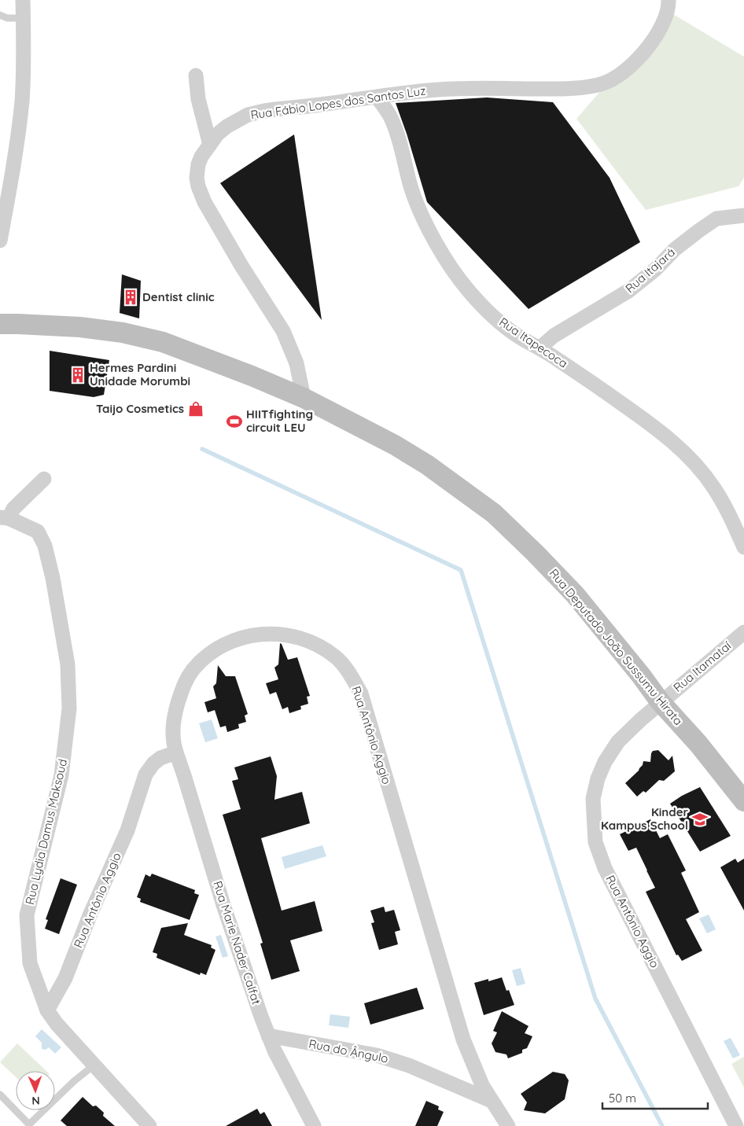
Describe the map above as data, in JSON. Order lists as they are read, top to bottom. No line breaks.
{"streets":{"main road":["Rua Deputado João Sussumu Hirata"],"street":["Rua Fábio Lopes dos Santos Luz","Rua Itajará","Rua Itapecoca","Rua Itamataí","Rua Antônio Aggio","Rua Lydia Damus Maksoud","Rua Marie Nader Calfat","Rua do Ângulo"]},"crossings":[["Rua Fábio Lopes dos Santos Luz","Rua Itapecoca"],["Rua Fábio Lopes dos Santos Luz","Rua Deputado João Sussumu Hirata"],["Rua Itajará","Rua Itapecoca"],["Rua Deputado João Sussumu Hirata","Rua Itamataí"],["Rua Deputado João Sussumu Hirata","Rua Antônio Aggio"],["Rua Itamataí","Rua Antônio Aggio"],["Rua Antônio Aggio","Rua Lydia Damus Maksoud"],["Rua Antônio Aggio","Rua Marie Nader Calfat"],["Rua Antônio Aggio","Rua do Ângulo"],["Rua Marie Nader Calfat","Rua do Ângulo"]],"places":{"building":["Dentist clinic","Hermes Pardini Unidade Morumbi"],"shop":["Taijo Cosmetics"],"sports":["HIITfighting circuit LEU"],"school or university":["Kinder Kampus School"]},"scale_bar":"50 m","north":"bottom"}
